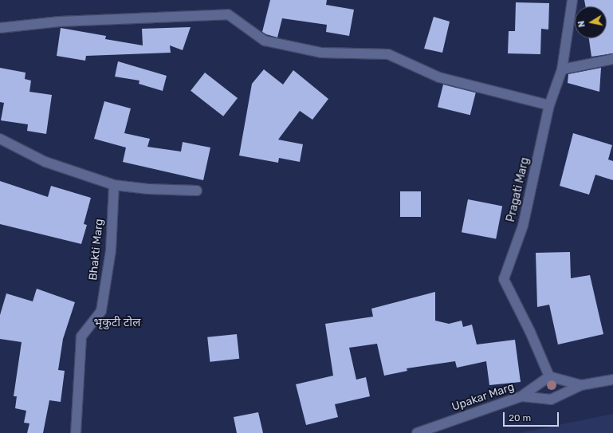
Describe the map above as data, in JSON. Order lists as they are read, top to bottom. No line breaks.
{"streets":{"street":["Pragati Marg","Bhakti Marg","Upakar Marg"]},"districts":["भृकुटी टोल"],"scale_bar":"20 m","north":"left"}
